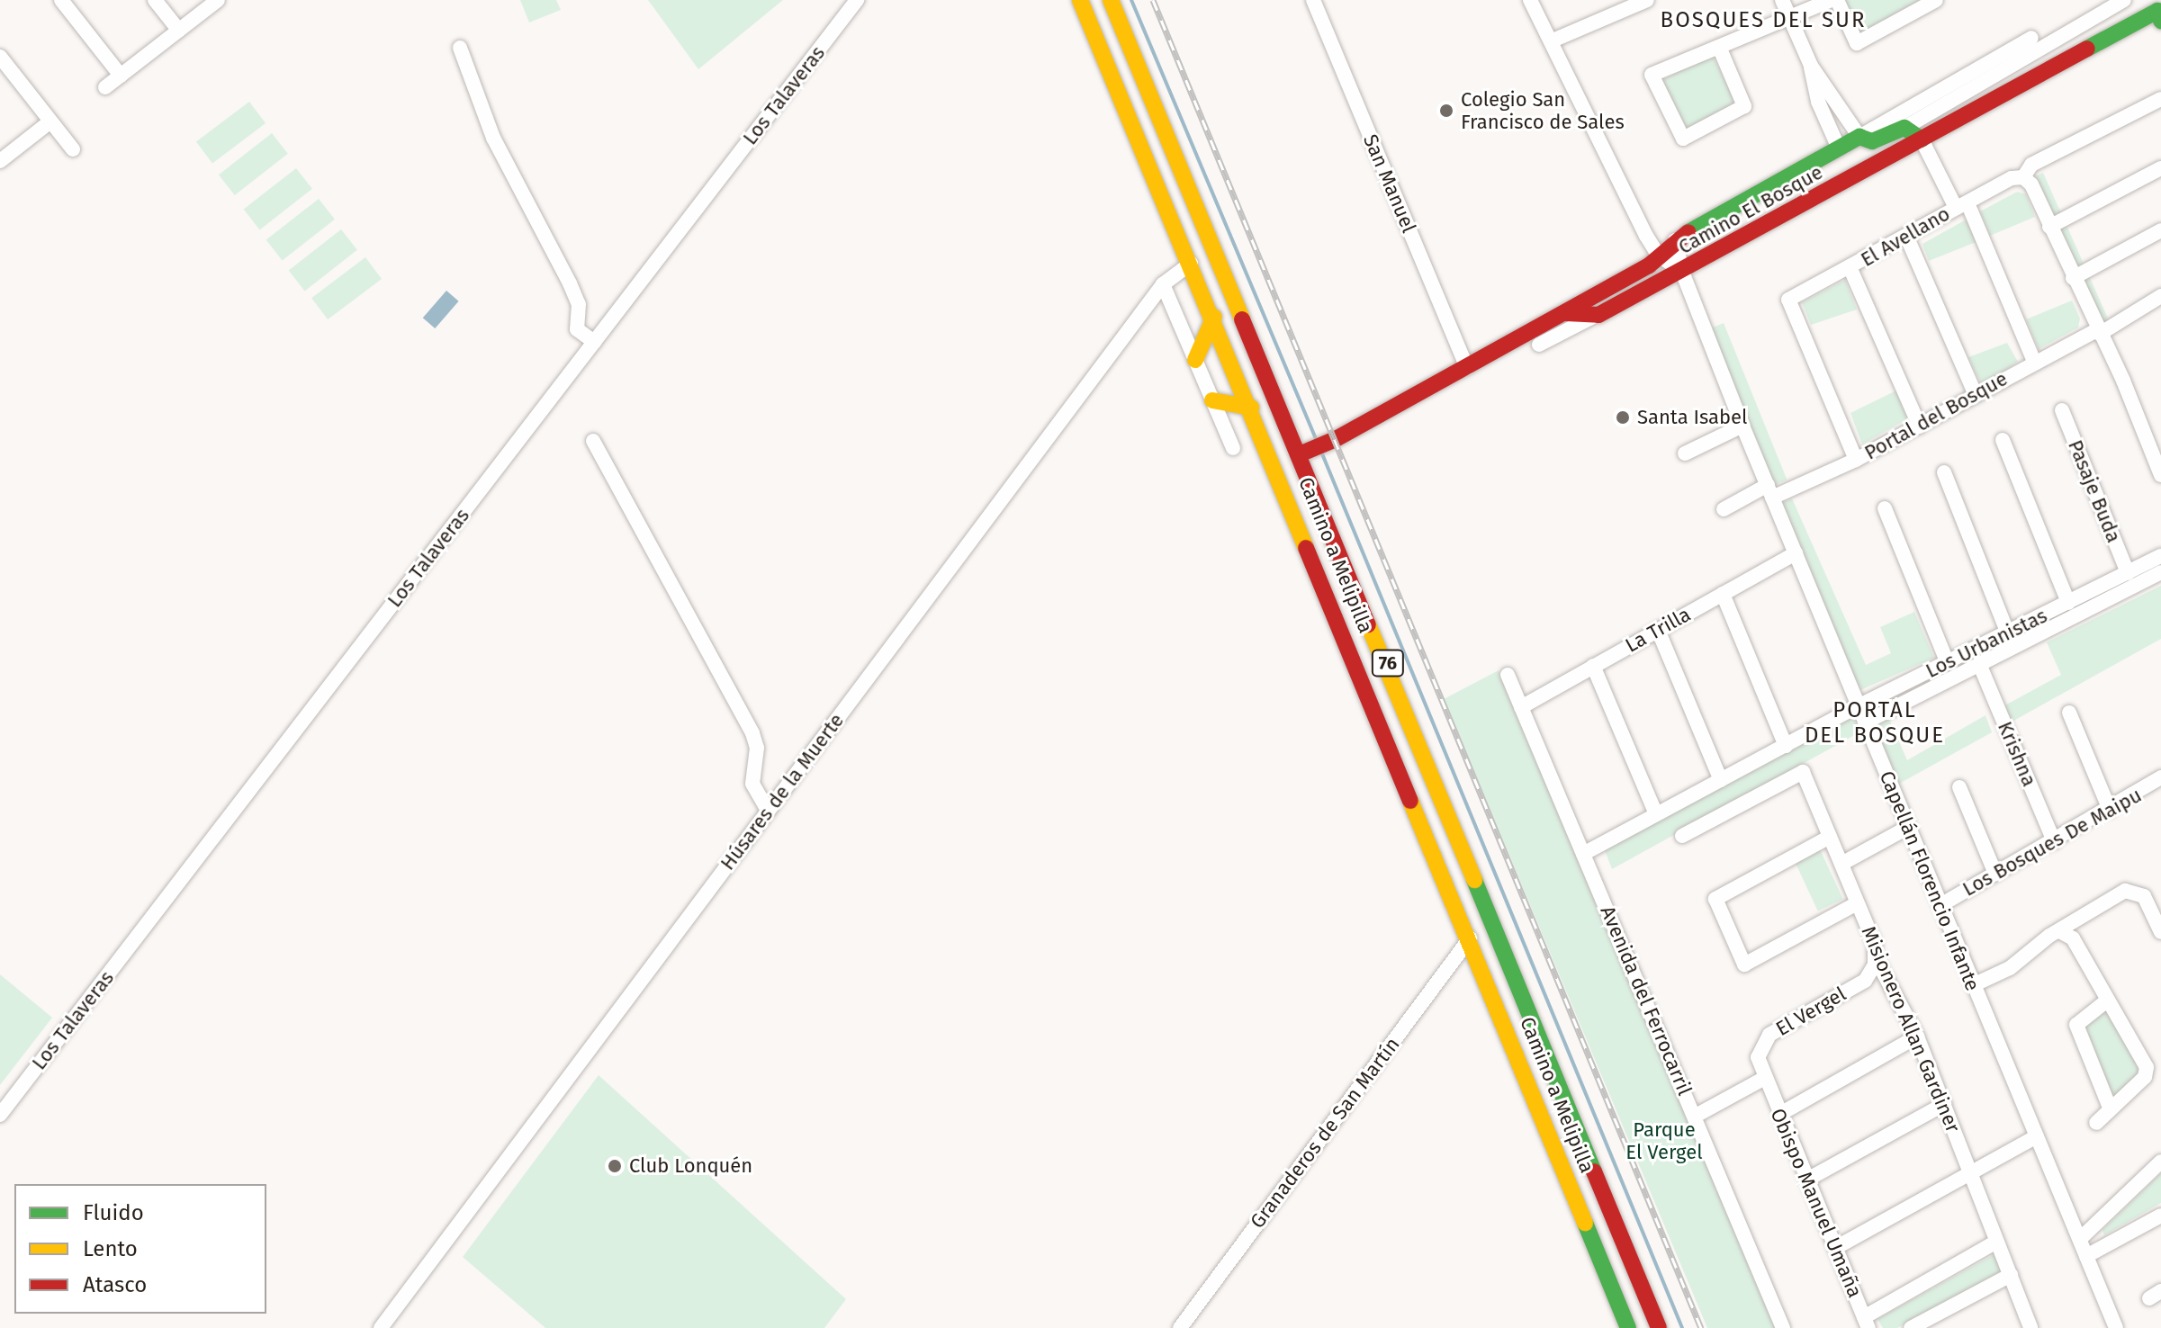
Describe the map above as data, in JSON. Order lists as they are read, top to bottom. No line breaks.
{"streets":{"main road":["Camino El Bosque","Camino a Melipilla","76"],"street":["Los Talaveras","San Manuel","El Avellano","Portal del Bosque","Pasaje Buda","La Trilla","Los Urbanistas","Krishna","Húsares de la Muerte","Los Bosques De Maipu","Capellán Florencio Infante","Avenida del Ferrocarril","El Vergel","Misionero Allan Gardiner","Granaderos de San Martín","Obispo Manuel Umaña"]},"crossings":[["San Manuel","Camino El Bosque"],["Camino El Bosque","Camino a Melipilla"],["Camino El Bosque","Capellán Florencio Infante"],["El Avellano","Portal del Bosque"],["Portal del Bosque","Capellán Florencio Infante"],["Pasaje Buda","Los Urbanistas"],["Camino a Melipilla","Húsares de la Muerte"],["Camino a Melipilla","Granaderos de San Martín"],["La Trilla","Capellán Florencio Infante"],["La Trilla","Avenida del Ferrocarril"],["Los Urbanistas","Krishna"],["Los Urbanistas","Capellán Florencio Infante"],["Los Urbanistas","Avenida del Ferrocarril"],["Krishna","Los Bosques De Maipu"],["Los Bosques De Maipu","Capellán Florencio Infante"],["El Vergel","Misionero Allan Gardiner"],["El Vergel","Obispo Manuel Umaña"]],"districts":["BOSQUES DEL SUR","PORTAL DEL BOSQUE"],"parks":["Parque El Vergel"],"places":["Colegio San Francisco de Sales","Santa Isabel","Club Lonquén"],"legend":["Fluido","Lento","Atasco"]}
